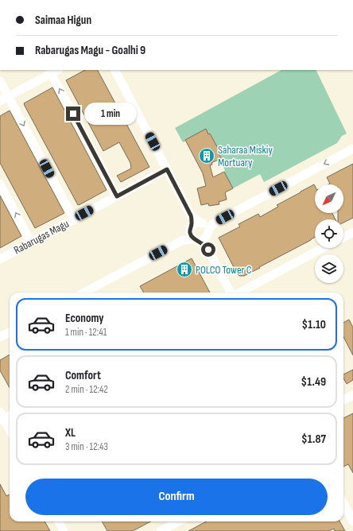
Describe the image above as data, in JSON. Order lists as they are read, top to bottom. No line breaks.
{"streets":{"street":["Rabarugas Magu"]},"places":{"building":["Saharaa Miskiy Mortuary","POLCO Tower C"]},"north":"bottom left","page":{"banner":["Saimaa Higun","Rabarugas Magu - Goalhi 9"],"bubble":"1 min","list":[{"name":"Economy","note":"1 min · 12:41","value":"$1.10"},{"name":"Comfort","note":"2 min · 12:42","value":"$1.49"},{"name":"XL","note":"3 min · 12:43","value":"$1.87"}],"buttons":"Confirm"}}
